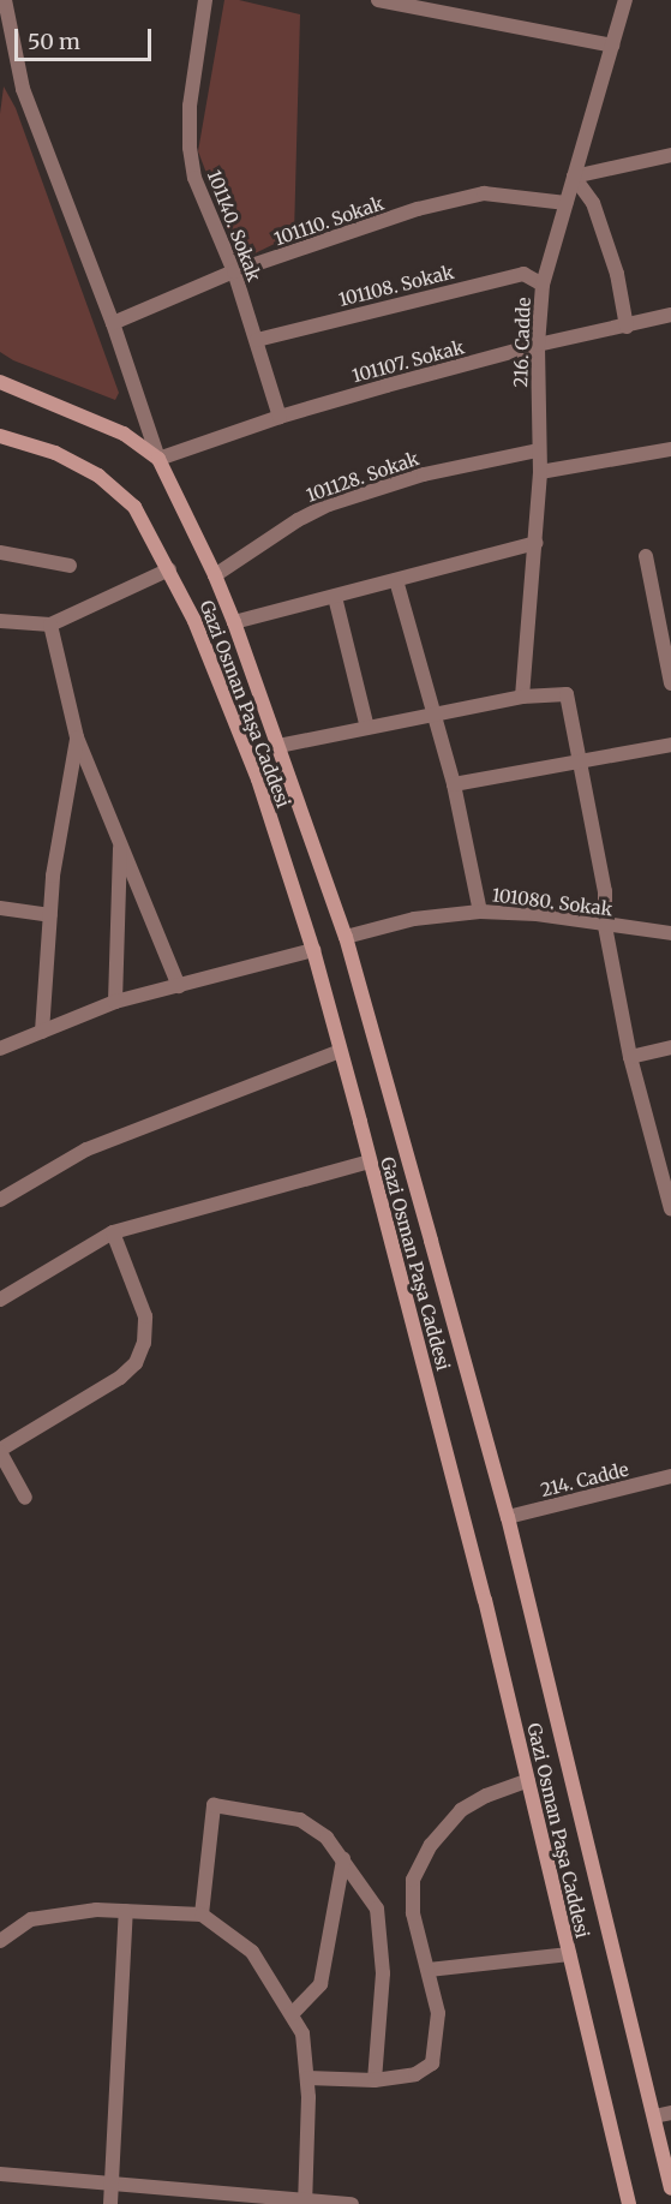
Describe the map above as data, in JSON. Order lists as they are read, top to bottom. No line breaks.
{"streets":{"main road":["Gazi Osman Paşa Caddesi"],"street":["101110. Sokak","101140. Sokak","101108. Sokak","216. Cadde","101107. Sokak","101128. Sokak","101080. Sokak","214. Cadde"]},"crossings":[["101110. Sokak","101140. Sokak"],["101110. Sokak","216. Cadde"],["101110. Sokak","Gazi Osman Paşa Caddesi"],["101140. Sokak","101108. Sokak"],["101140. Sokak","101107. Sokak"],["101108. Sokak","216. Cadde"],["216. Cadde","101107. Sokak"],["216. Cadde","101128. Sokak"],["101107. Sokak","Gazi Osman Paşa Caddesi"],["101128. Sokak","Gazi Osman Paşa Caddesi"],["Gazi Osman Paşa Caddesi","101080. Sokak"],["Gazi Osman Paşa Caddesi","214. Cadde"]],"scale_bar":"50 m"}
